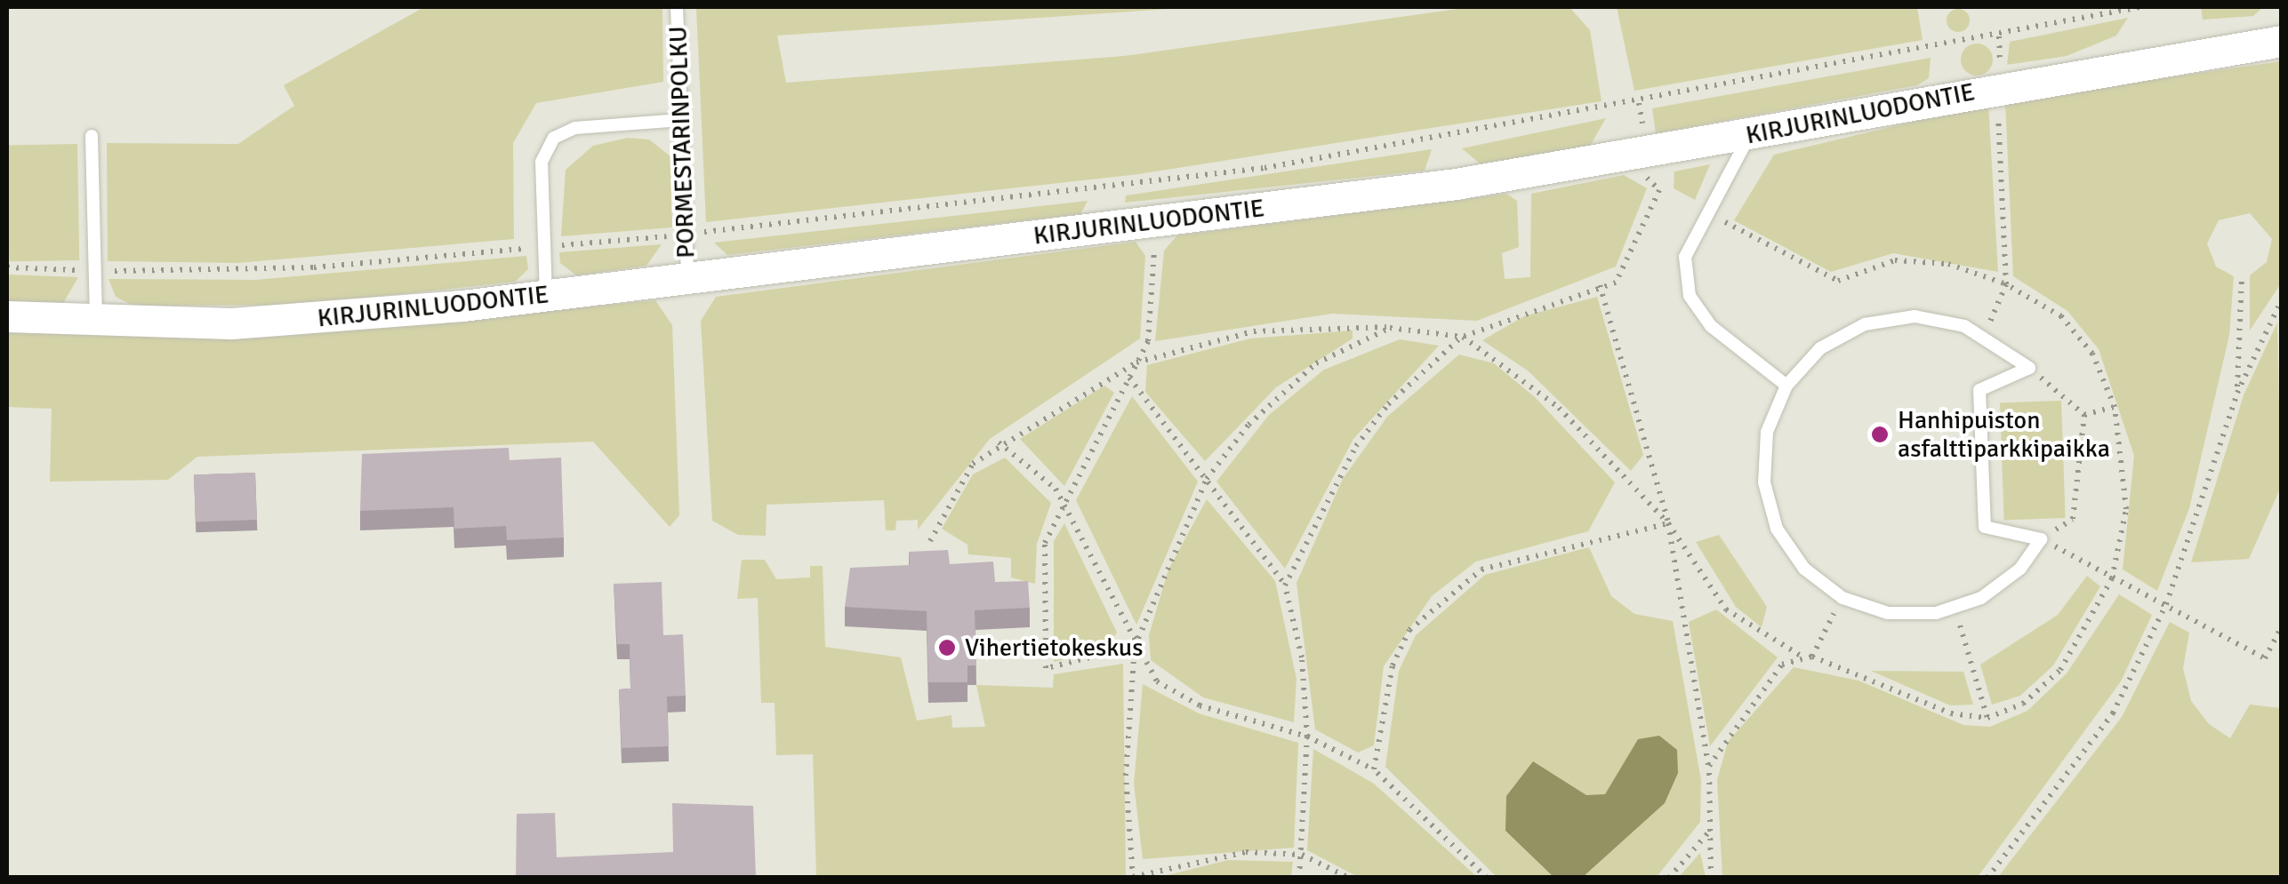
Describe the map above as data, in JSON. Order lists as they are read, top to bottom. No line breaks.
{"streets":{"street":["KIRJURINLUODONTIE"],"lane":["PORMESTARINPOLKU"]},"crossings":[["KIRJURINLUODONTIE","PORMESTARINPOLKU"]],"places":["Hanhipuiston asfalttiparkkipaikka","Vihertietokeskus"]}
